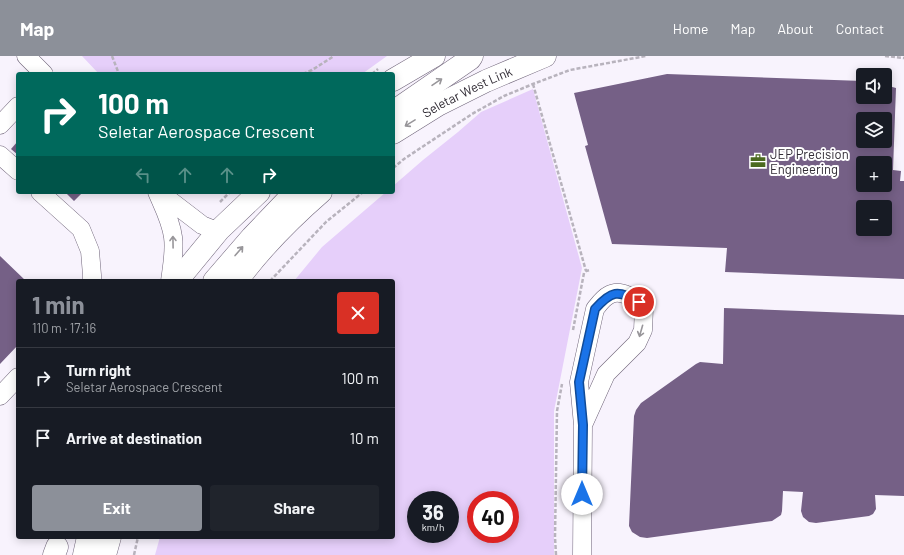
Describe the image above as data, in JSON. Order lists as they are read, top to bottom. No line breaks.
{"streets":{"main road":["Seletar West Link"]},"places":{"office":["JEP Precision Engineering"]},"page":{"header":"Map","nav":["Home","Map","About","Contact"],"map_buttons":["+","−"],"turn":["100 m","Seletar Aerospace Crescent"],"heading":["1 min","110 m · 17:16"],"list":[{"name":"Turn right","note":"Seletar Aerospace Crescent","value":"100 m"},{"name":"Arrive at destination","value":"10 m"}],"buttons":["Exit","Share"],"speed":"36 km/h","limit":"40"}}
